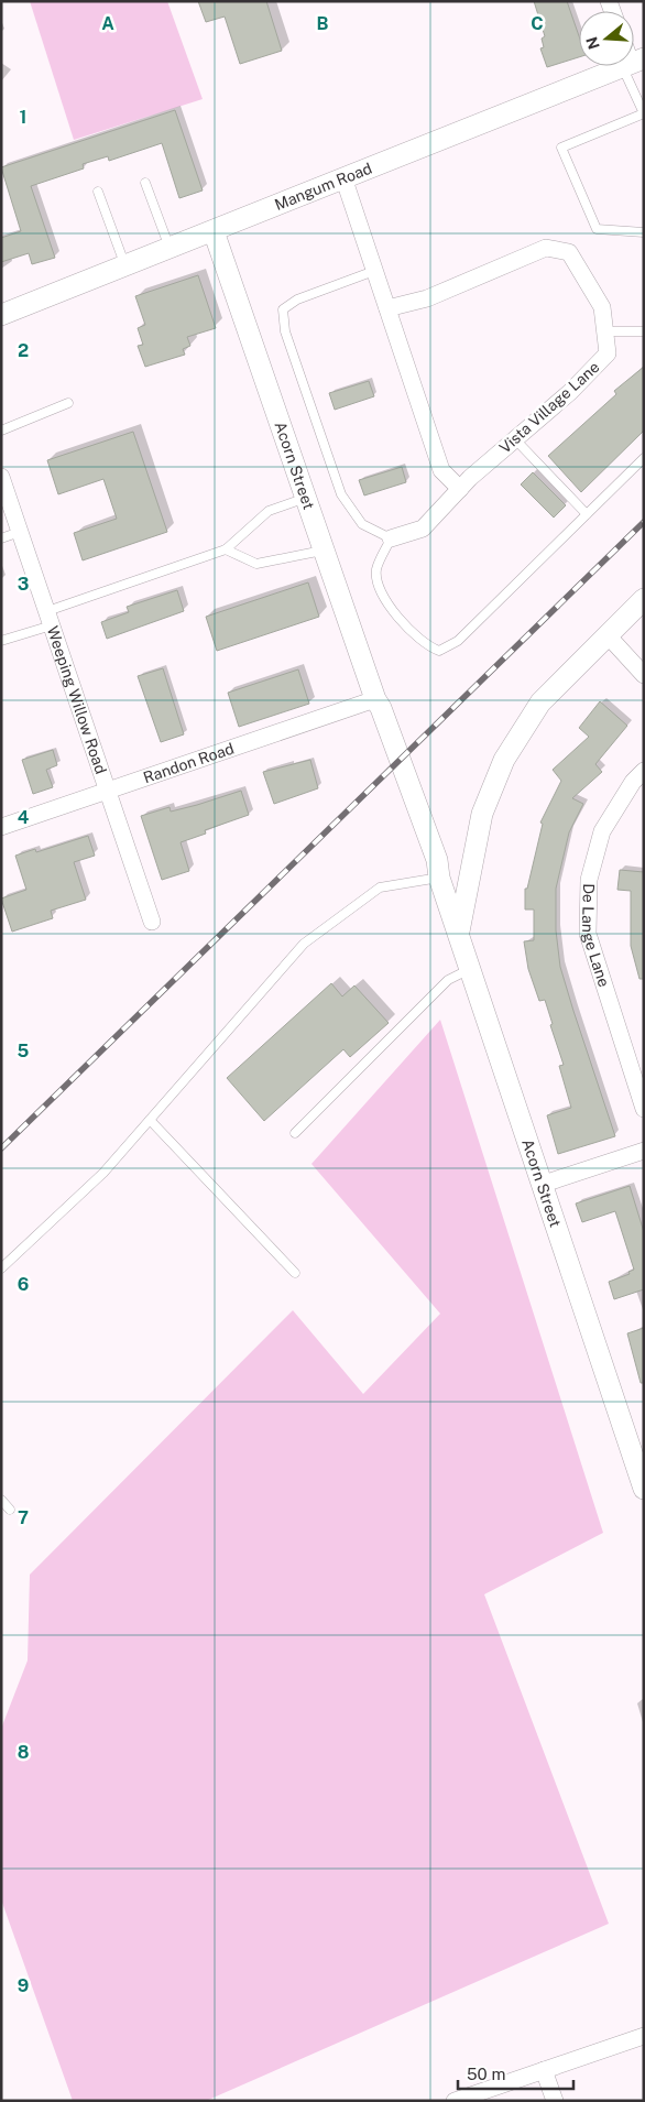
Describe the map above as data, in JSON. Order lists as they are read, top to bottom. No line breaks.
{"streets":{"street":["Mangum Road","Vista Village Lane","Acorn Street","Weeping Willow Road","Randon Road","De Lange Lane"]},"crossings":[["Mangum Road","Acorn Street"],["Acorn Street","Randon Road"],["Weeping Willow Road","Randon Road"]],"scale_bar":"50 m","north":"left","grid":{"columns":["A","B","C"],"rows":["1","2","3","4","5","6","7","8","9"]}}
